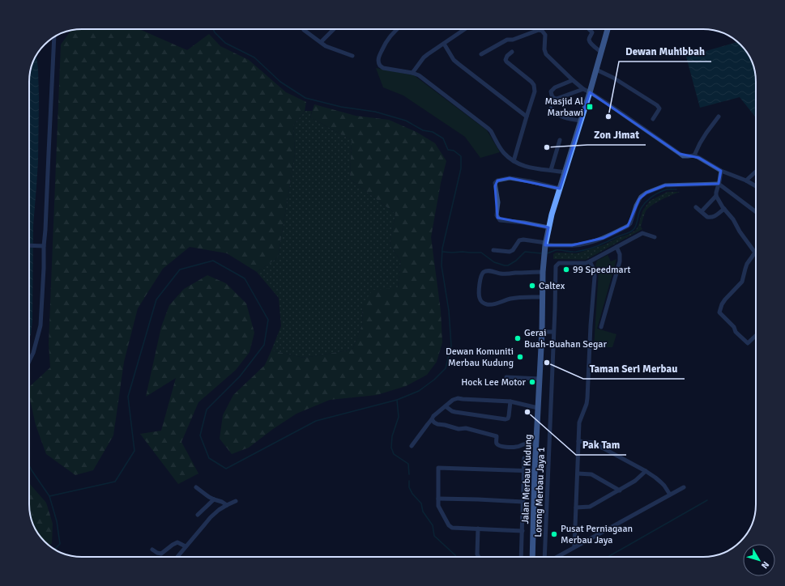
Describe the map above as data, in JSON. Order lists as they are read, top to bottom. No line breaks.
{"streets":{"main road":["Jalan Merbau Kudung"],"street":["Lorong Merbau Jaya 1"]},"places":{"transit":["Masjid Al Marbawi"],"other":["Dewan Muhibbah","Zon Jimat","99 Speedmart","Caltex","Gerai Buah-Buahan Segar","Dewan Komuniti Merbau Kudung","Taman Seri Merbau","Hock Lee Motor","Pak Tam","Pusat Perniagaan Merbau Jaya"]},"north":"bottom right"}
